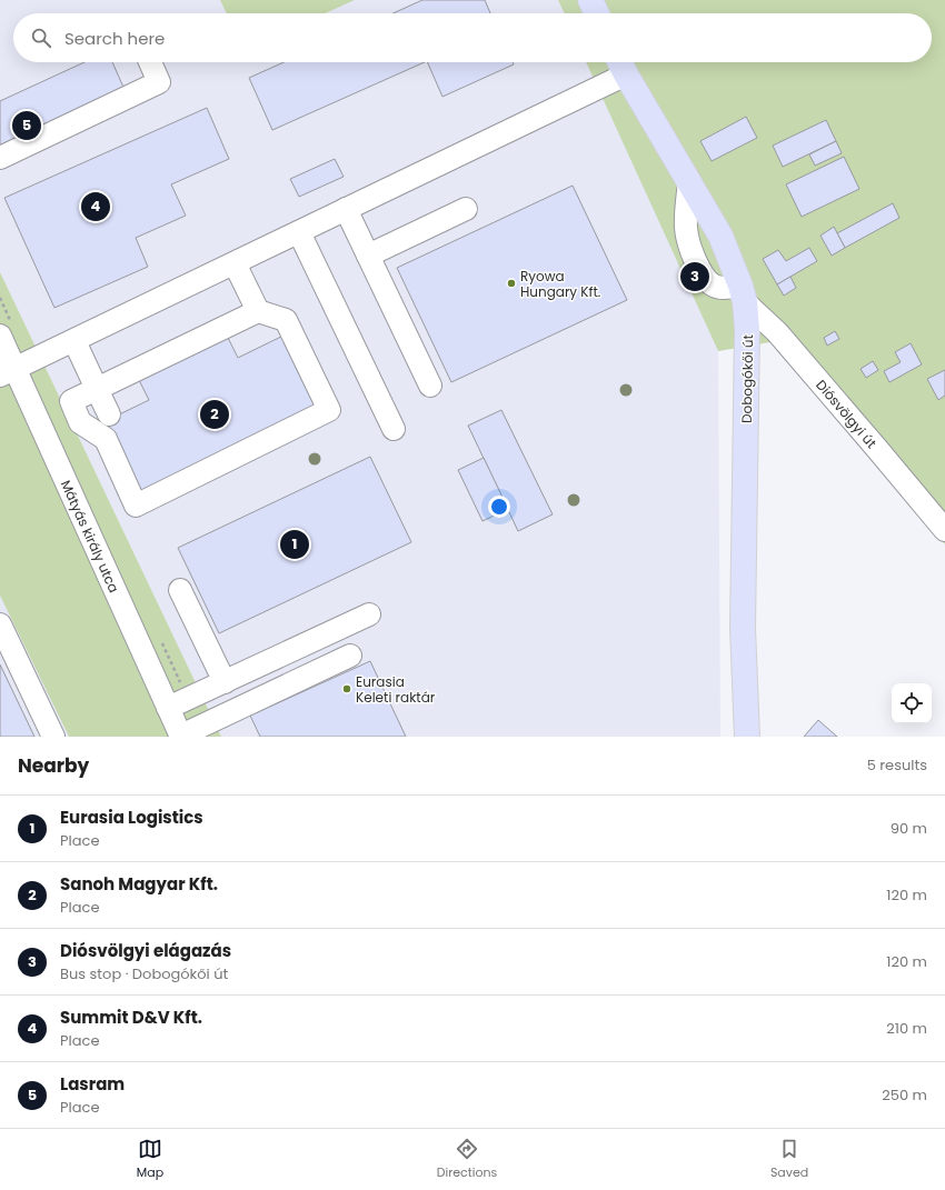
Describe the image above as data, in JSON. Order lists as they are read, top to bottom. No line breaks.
{"streets":{"main road":["Dobogókői út"],"street":["Diósvölgyi út","Mátyás király utca"]},"crossings":[["Dobogókői út","Diósvölgyi út"]],"places":["Ryowa Hungary Kft.","Eurasia Keleti raktár"],"page":{"search":"Search here","pins":["5","4","3","2","1"],"heading":["Nearby","5 results"],"list":[{"mark":"1","name":"Eurasia Logistics","note":"Place","value":"90 m"},{"mark":"2","name":"Sanoh Magyar Kft.","note":"Place","value":"120 m"},{"mark":"3","name":"Diósvölgyi elágazás","note":"Bus stop · Dobogókői út","value":"120 m"},{"mark":"4","name":"Summit D&V Kft.","note":"Place","value":"210 m"},{"mark":"5","name":"Lasram","note":"Place","value":"250 m"}],"nav":["Map","Directions","Saved"]}}
